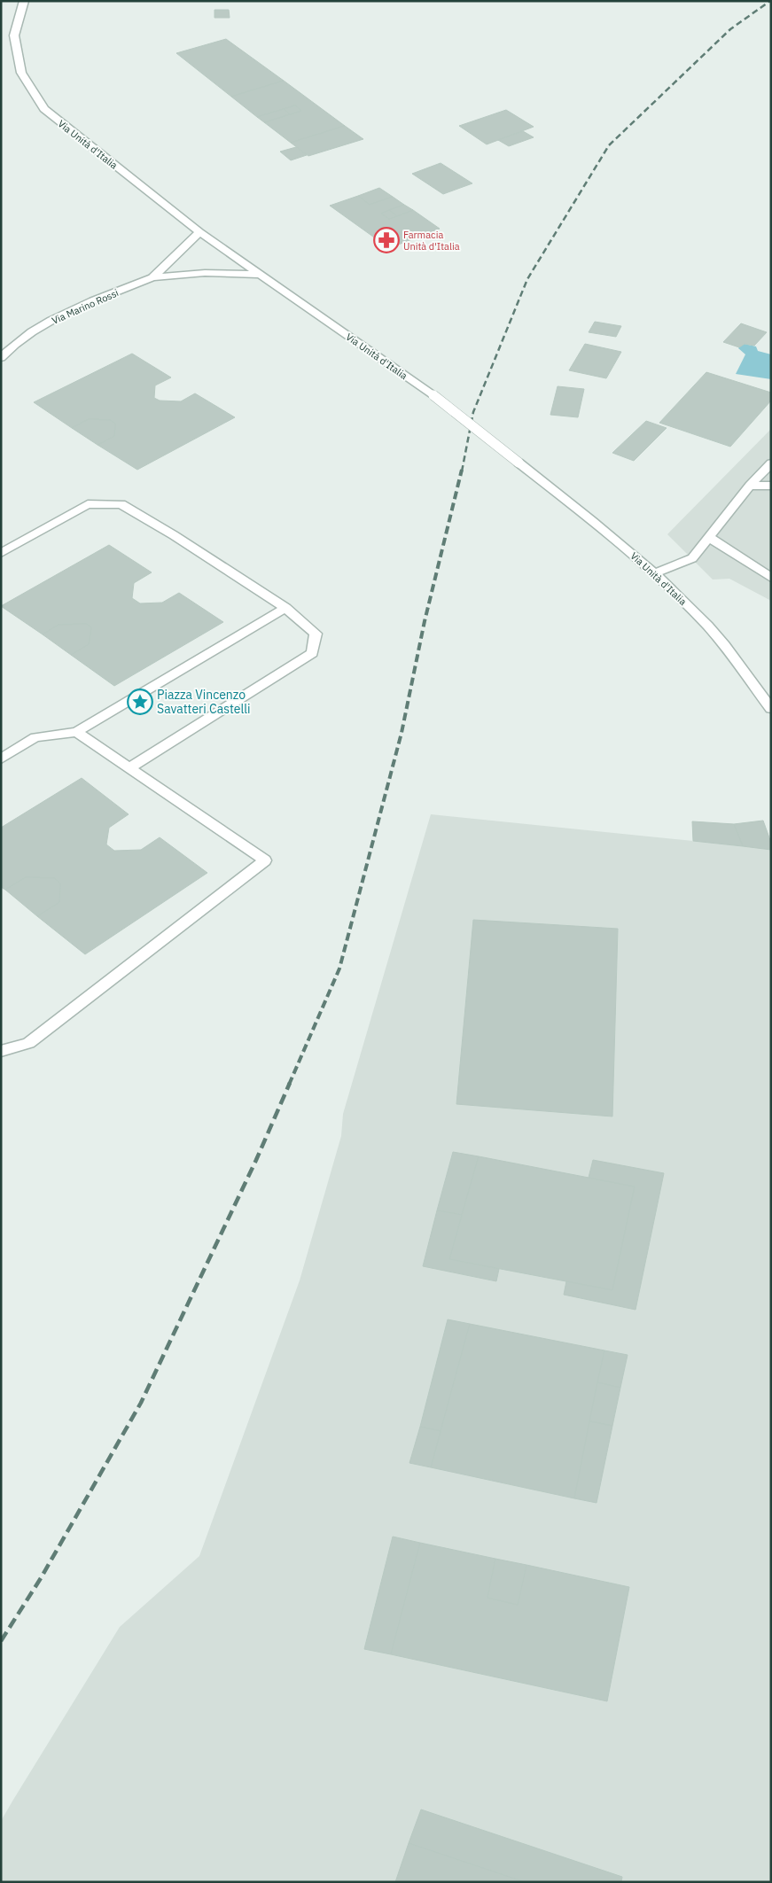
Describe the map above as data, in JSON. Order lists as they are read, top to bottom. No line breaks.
{"streets":{"street":["Via Unità d'Italia","Via Marino Rossi"]},"crossings":[["Via Unità d'Italia","Via Marino Rossi"]],"places":{"pharmacy":["Farmacia Unità d'Italia"],"place":["Piazza Vincenzo Savatteri Castelli"]}}
